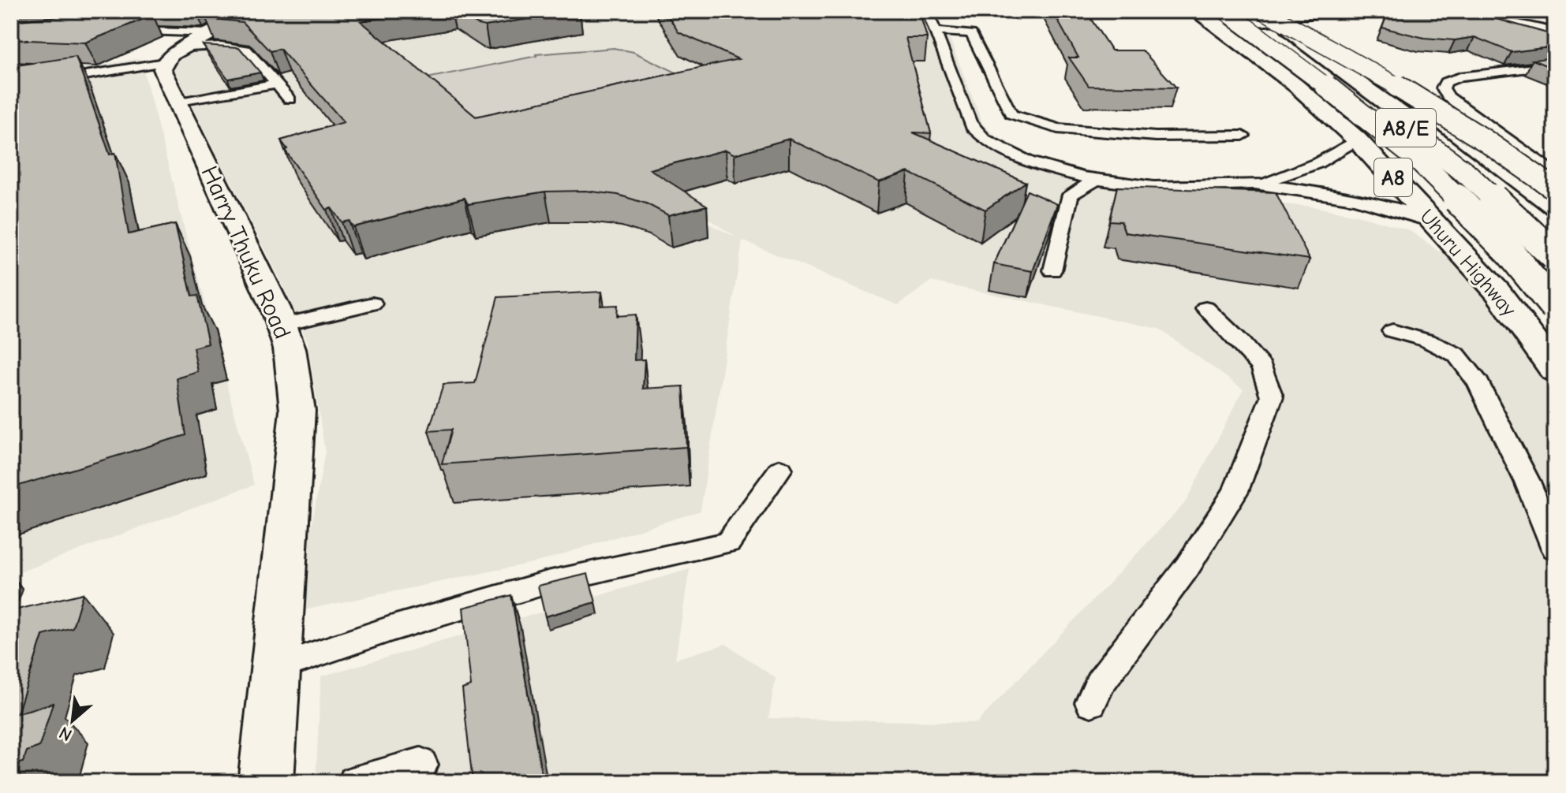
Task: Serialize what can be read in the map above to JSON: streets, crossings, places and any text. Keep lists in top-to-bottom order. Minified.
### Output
{"streets":{"main road":["A8/E","A8","Harry Thuku Road","Uhuru Highway"]},"crossings":[["A8","Uhuru Highway"]],"north":"bottom left"}
